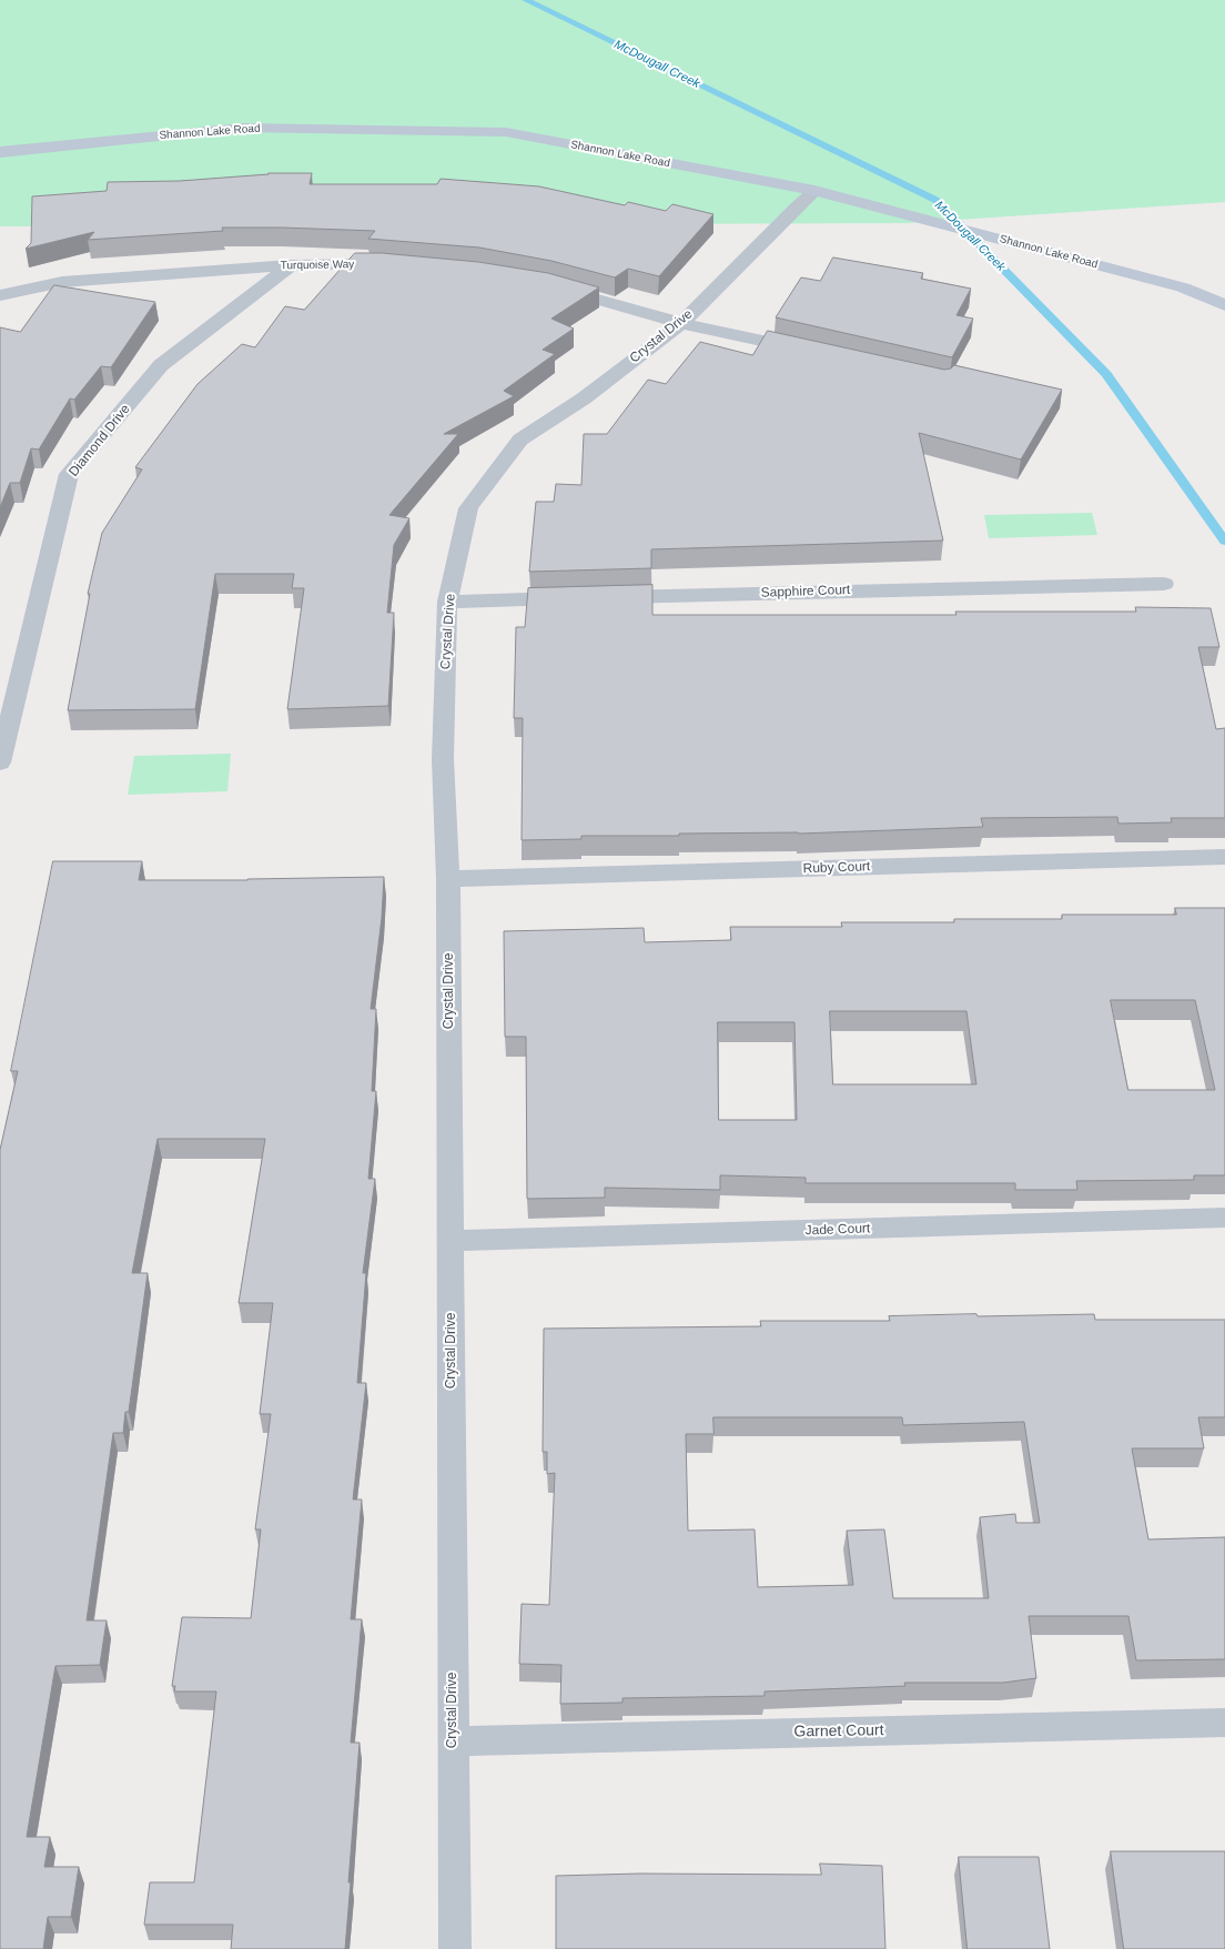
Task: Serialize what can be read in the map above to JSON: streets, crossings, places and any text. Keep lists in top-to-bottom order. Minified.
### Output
{"streets":{"main road":["Shannon Lake Road"],"lane":["Turquoise Way","Crystal Drive","Diamond Drive","Sapphire Court","Ruby Court","Jade Court","Garnet Court"]},"crossings":[["Shannon Lake Road","Crystal Drive"],["Turquoise Way","Diamond Drive"],["Crystal Drive","Sapphire Court"],["Crystal Drive","Ruby Court"],["Crystal Drive","Jade Court"],["Crystal Drive","Garnet Court"]],"water":["McDougall Creek"]}
